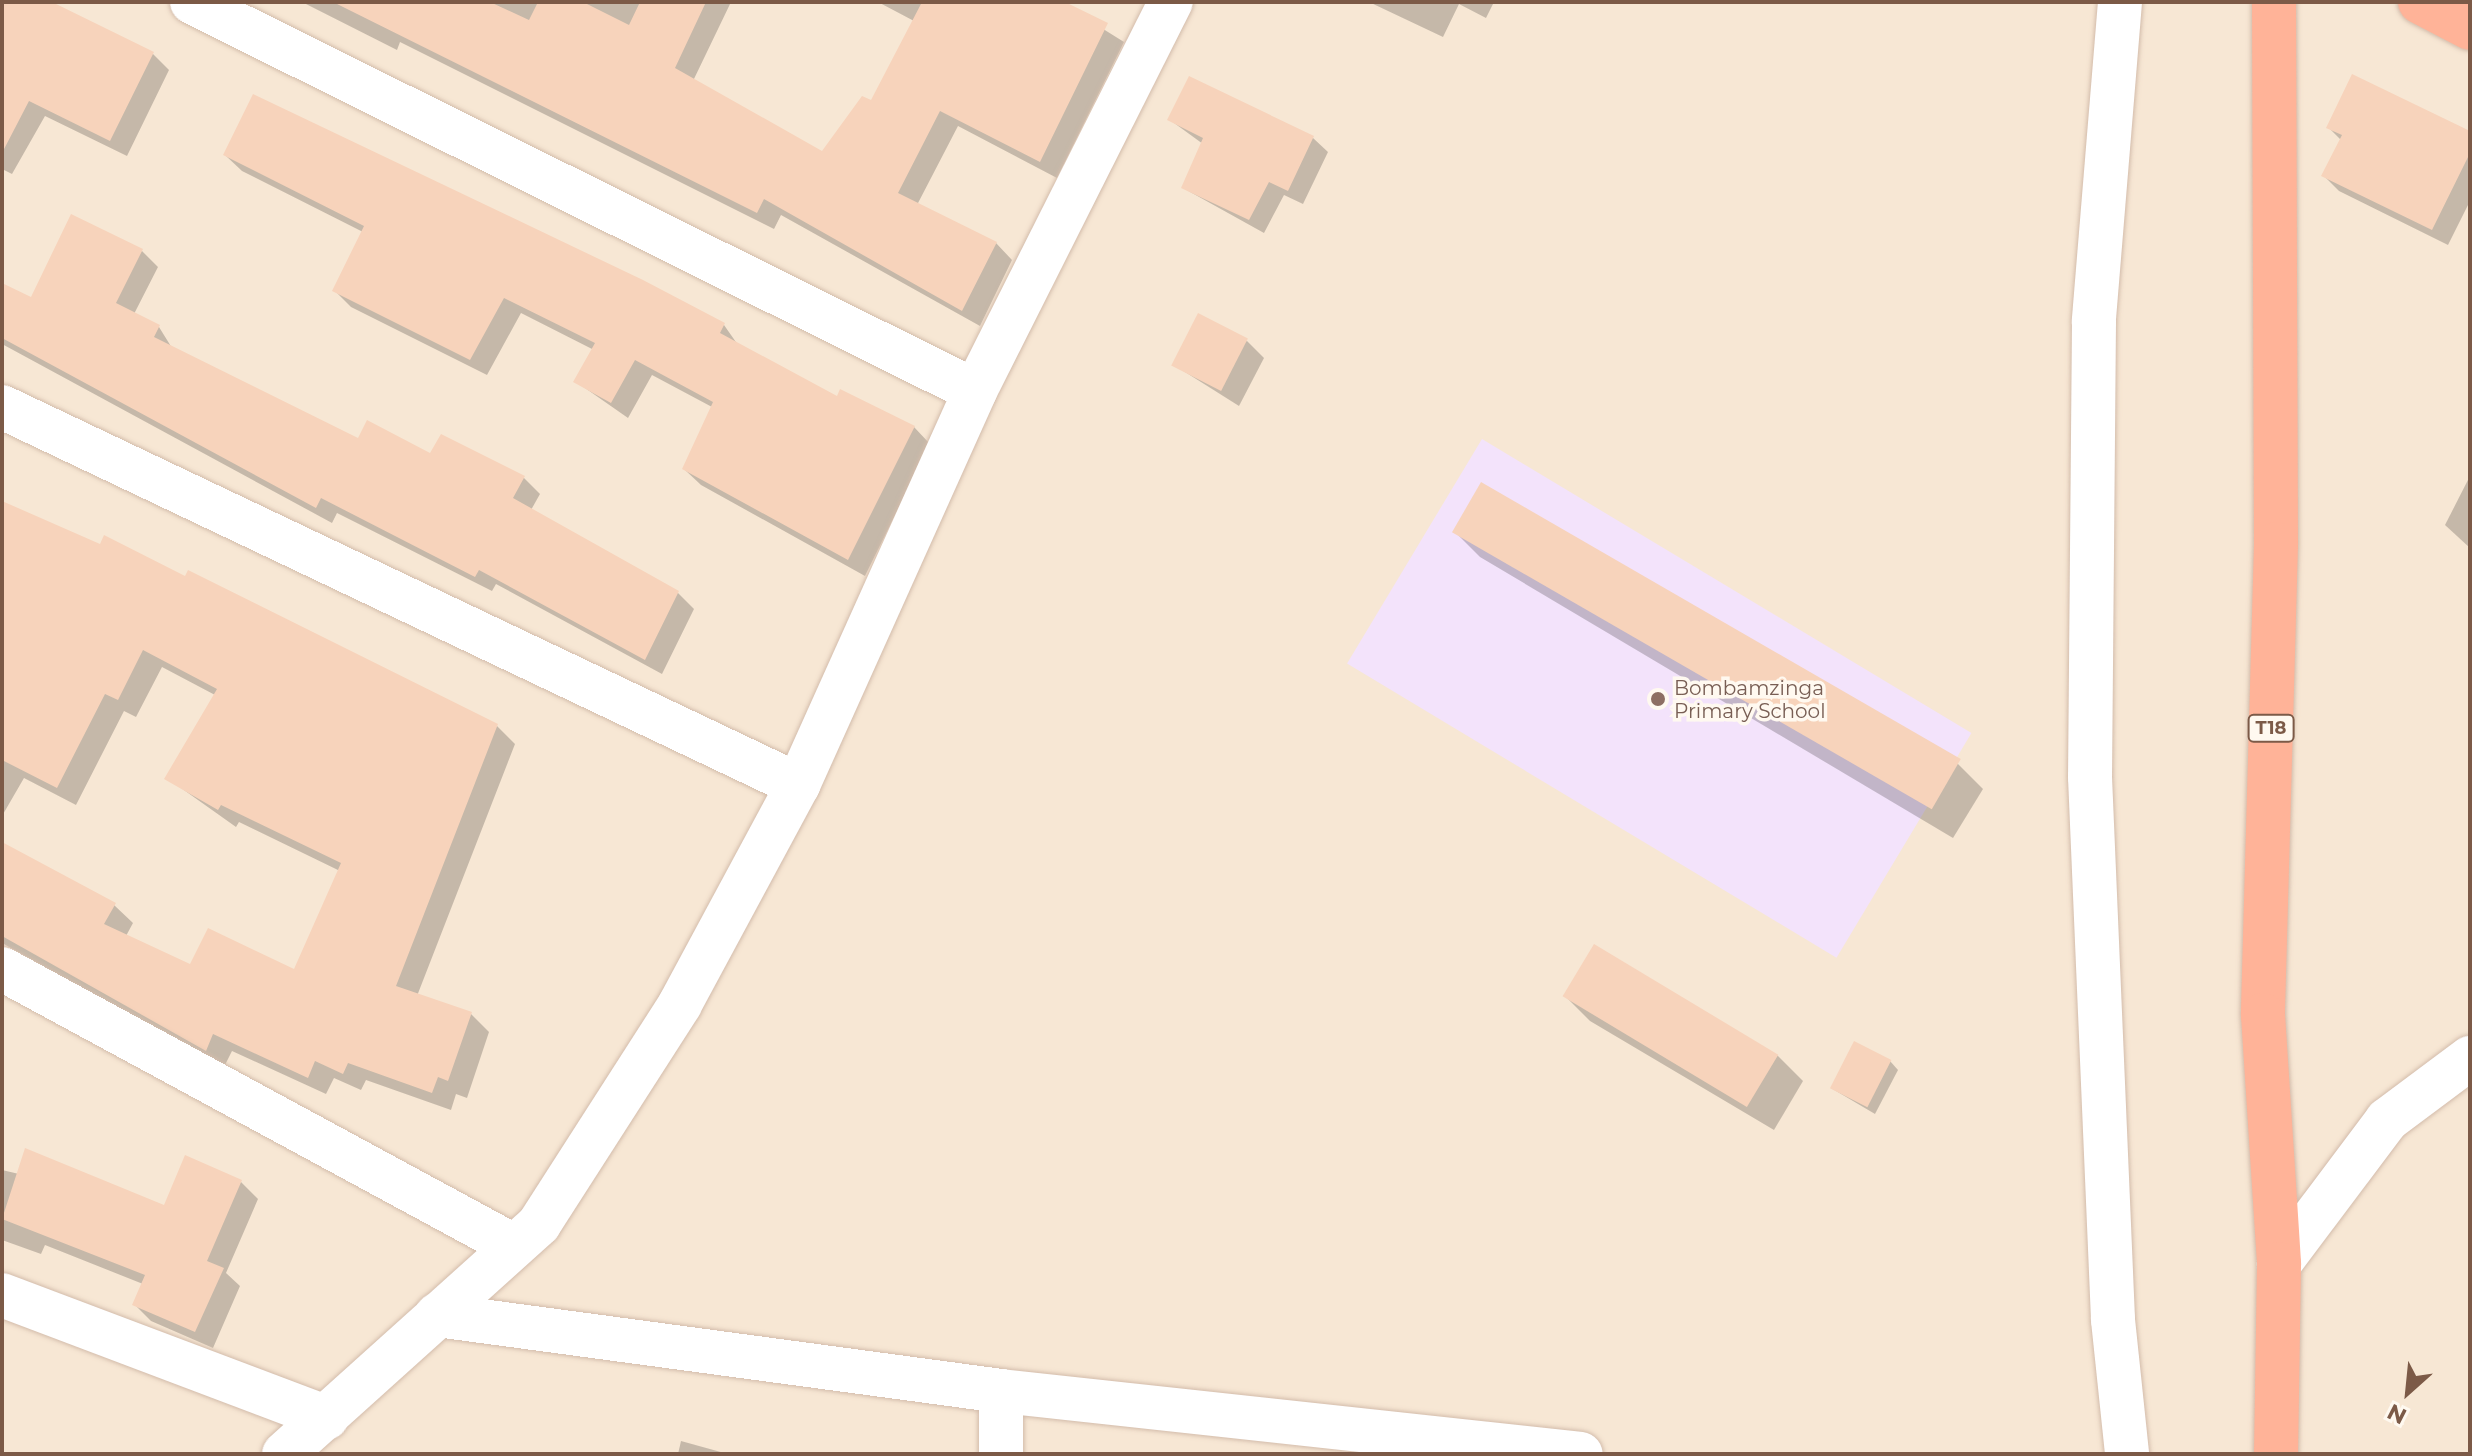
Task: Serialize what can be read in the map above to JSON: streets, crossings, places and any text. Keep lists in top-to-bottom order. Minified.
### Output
{"streets":{"highway":["T18"]},"places":["Bombamzinga Primary School"],"north":"bottom left"}
